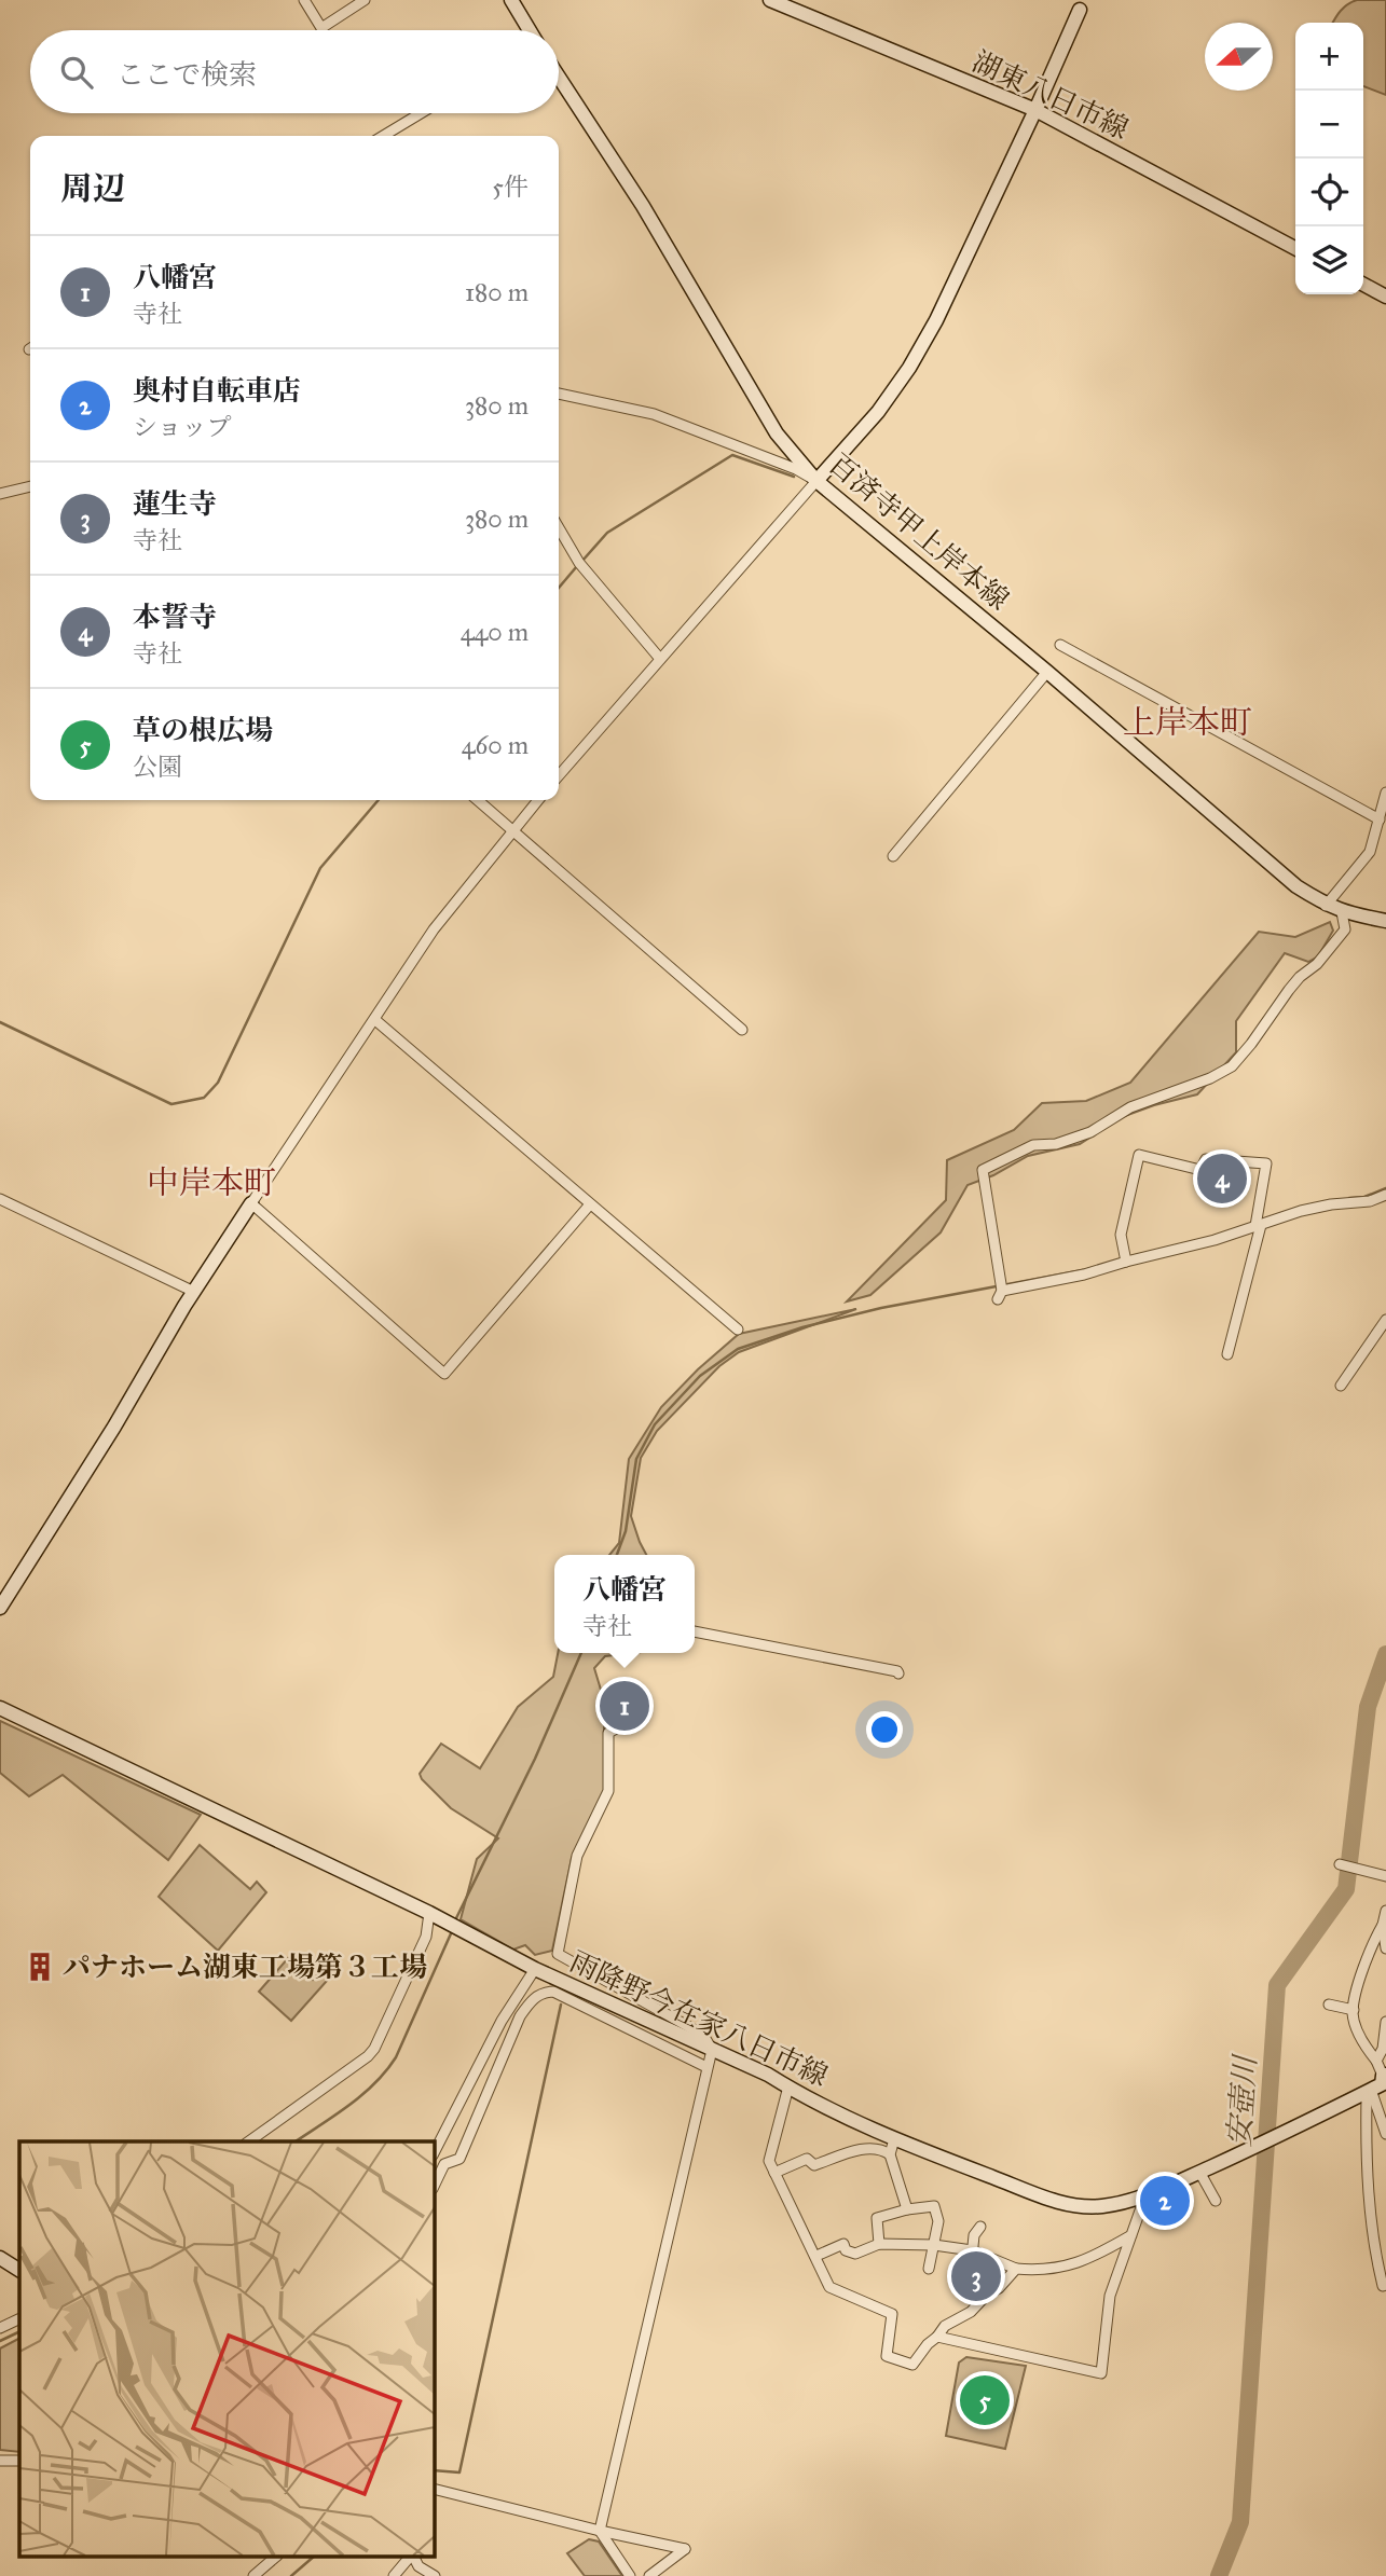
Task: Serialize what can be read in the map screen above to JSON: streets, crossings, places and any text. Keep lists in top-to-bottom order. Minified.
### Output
{"streets":{"main road":["湖東八日市線","百済寺甲上岸本線","雨降野今在家八日市線"]},"districts":["上岸本町","中岸本町"],"water":["安壺川"],"places":{"building":["パナホーム湖東工場第３工場"]},"north":"left","page":{"map_buttons":["+","−"],"search":"ここで検索","heading":["周辺","5件"],"list":[{"mark":"1","name":"八幡宮","note":"寺社","value":"180 m"},{"mark":"2","name":"奥村自転車店","note":"ショップ","value":"380 m"},{"mark":"3","name":"蓮生寺","note":"寺社","value":"380 m"},{"mark":"4","name":"本誓寺","note":"寺社","value":"440 m"},{"mark":"5","name":"草の根広場","note":"公園","value":"460 m"}],"pins":["4","1","2","3","5"],"popup":["八幡宮","寺社"]}}
